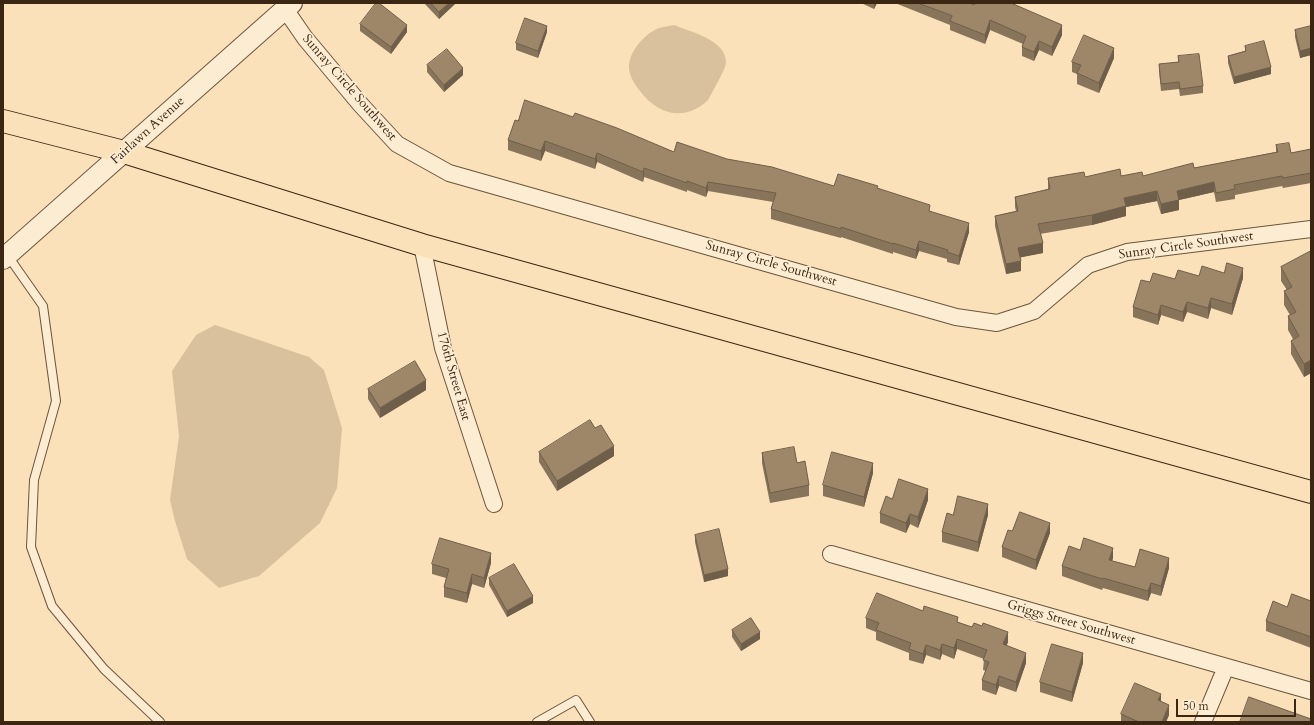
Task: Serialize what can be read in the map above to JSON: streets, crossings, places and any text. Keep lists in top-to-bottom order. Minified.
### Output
{"streets":{"street":["Sunray Circle Southwest","Fairlawn Avenue","176th Street East","Griggs Street Southwest"]},"crossings":[["Sunray Circle Southwest","Fairlawn Avenue"]],"scale_bar":"50 m"}
